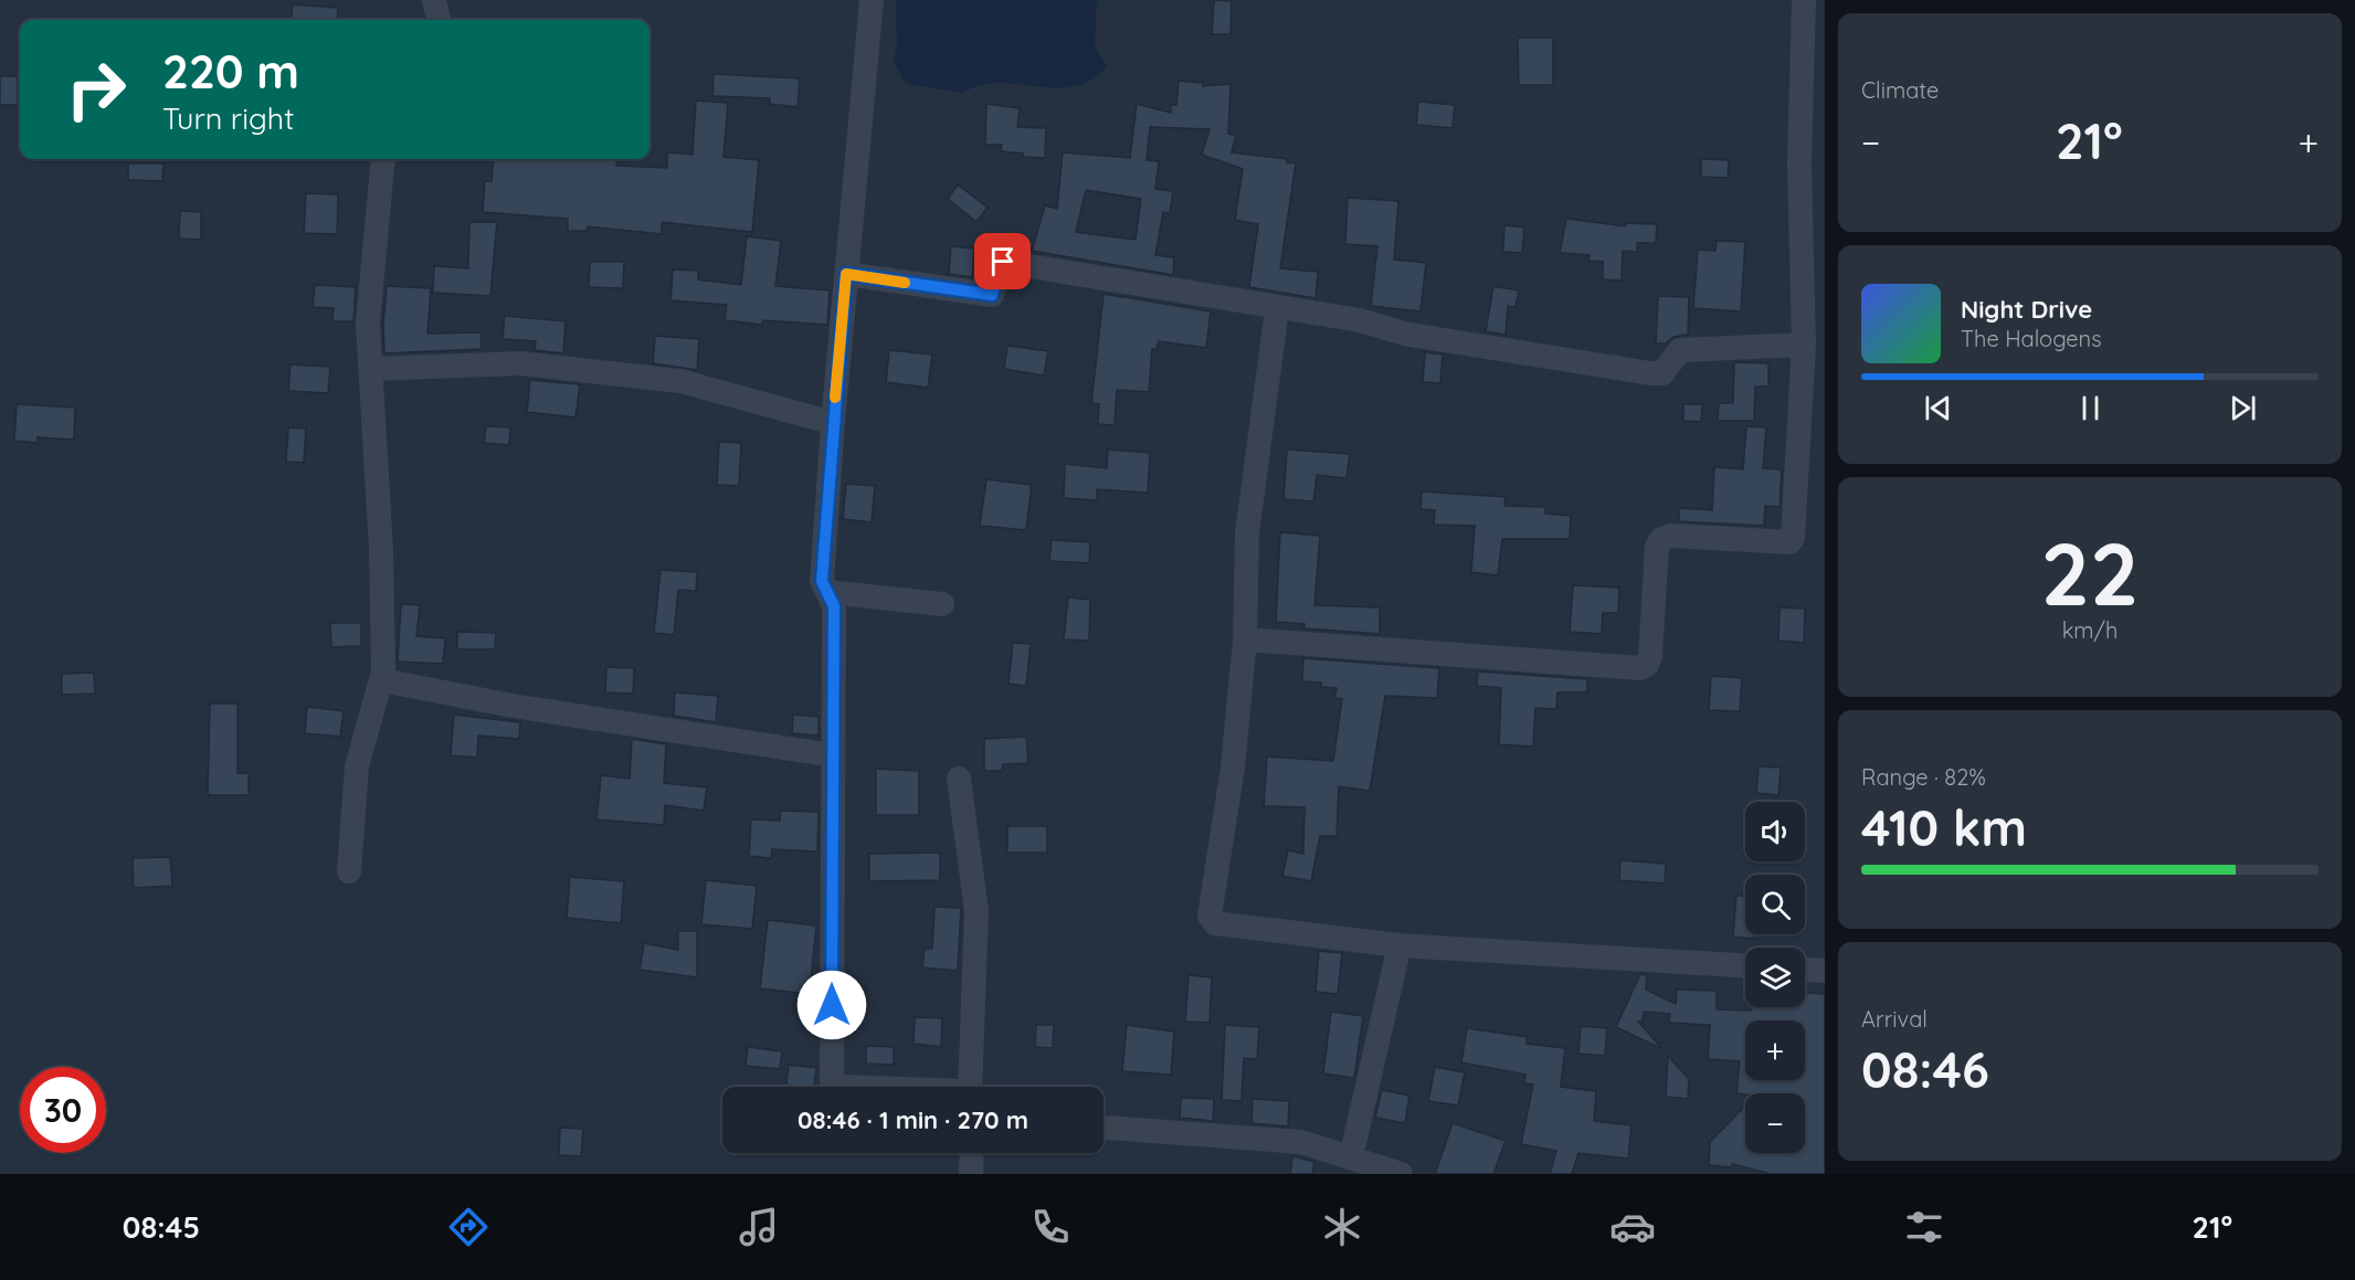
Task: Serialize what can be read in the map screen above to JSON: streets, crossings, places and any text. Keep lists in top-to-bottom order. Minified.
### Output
{"page":{"tile":["Climate",["22","km/h"],["Range · 82%","410 km"],["Arrival","08:46"]],"turn":["220 m","Turn right"],"heat":["−","21°","+"],"song":["Night Drive","The Halogens"],"map_buttons":["+","−"],"limit":"30","trip":"08:46 · 1 min · 270 m","tabs":["08:45","21°"]}}
